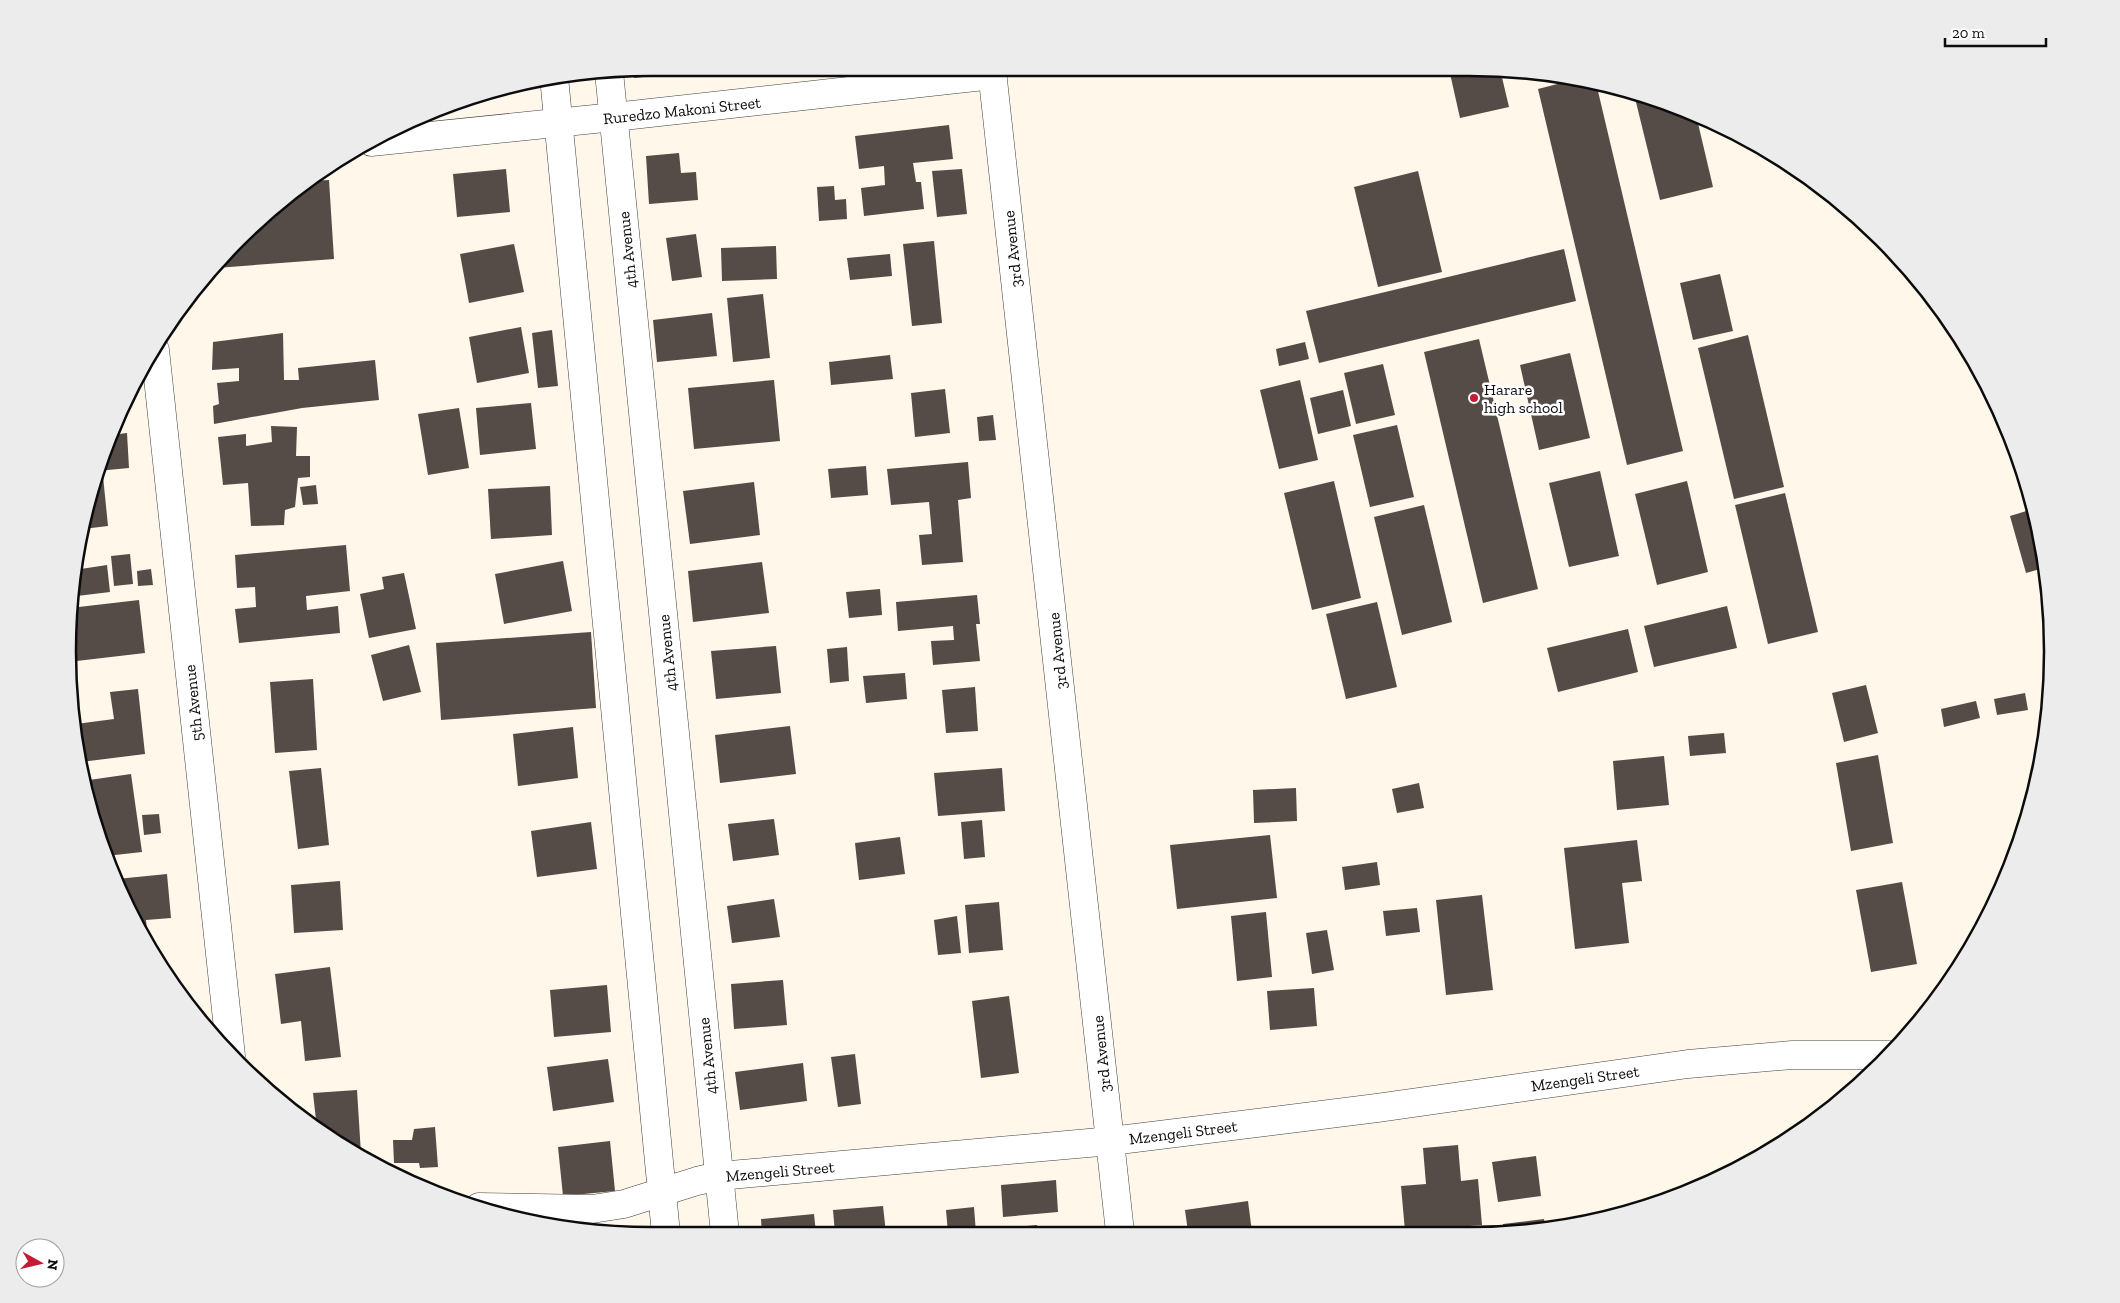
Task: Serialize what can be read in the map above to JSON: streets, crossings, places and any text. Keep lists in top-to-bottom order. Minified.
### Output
{"streets":{"street":["Ruredzo Makoni Street","3rd Avenue","4th Avenue","5th Avenue","Mzengeli Street"]},"crossings":[["Ruredzo Makoni Street","4th Avenue"],["3rd Avenue","Mzengeli Street"],["4th Avenue","Mzengeli Street"]],"places":["Harare high school"],"scale_bar":"20 m","north":"right"}
